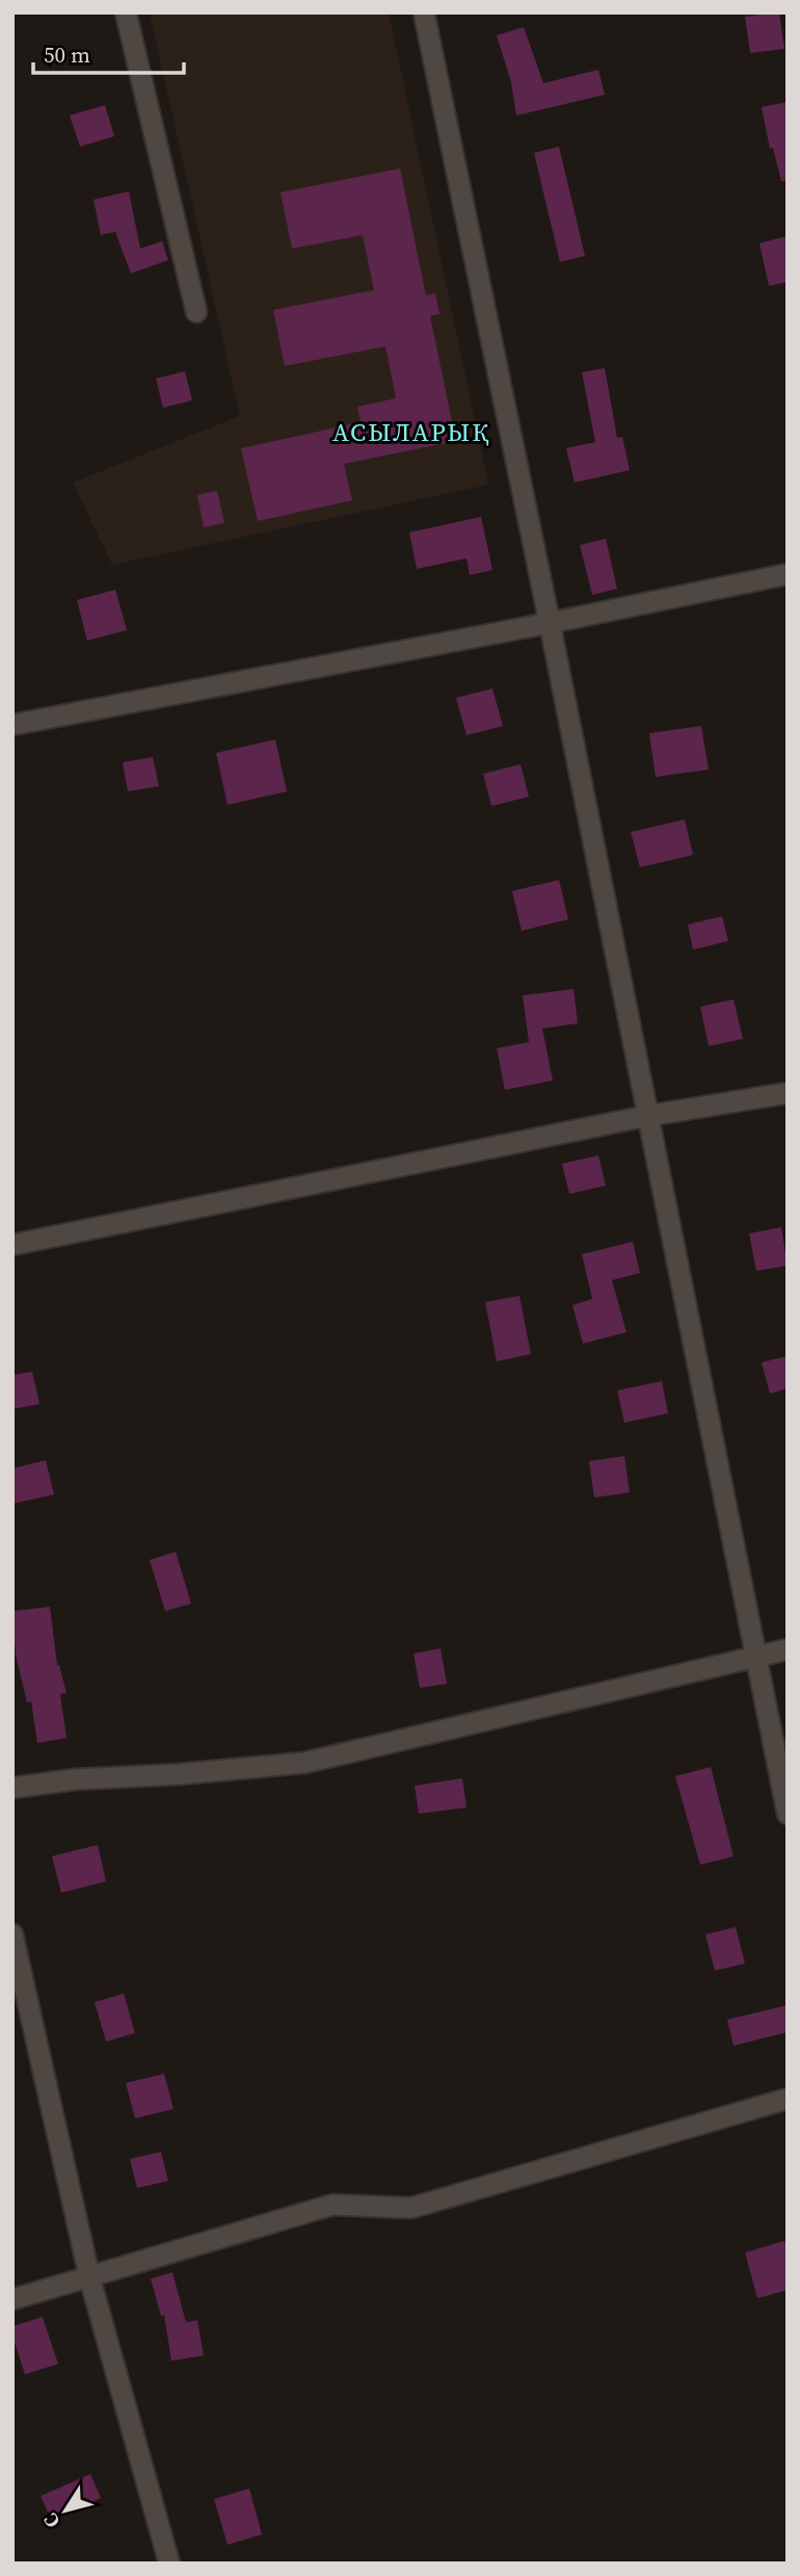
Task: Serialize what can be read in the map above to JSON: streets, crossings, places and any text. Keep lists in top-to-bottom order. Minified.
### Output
{"districts":["АСЫЛАРЫҚ"],"scale_bar":"50 m","north":"bottom left"}
